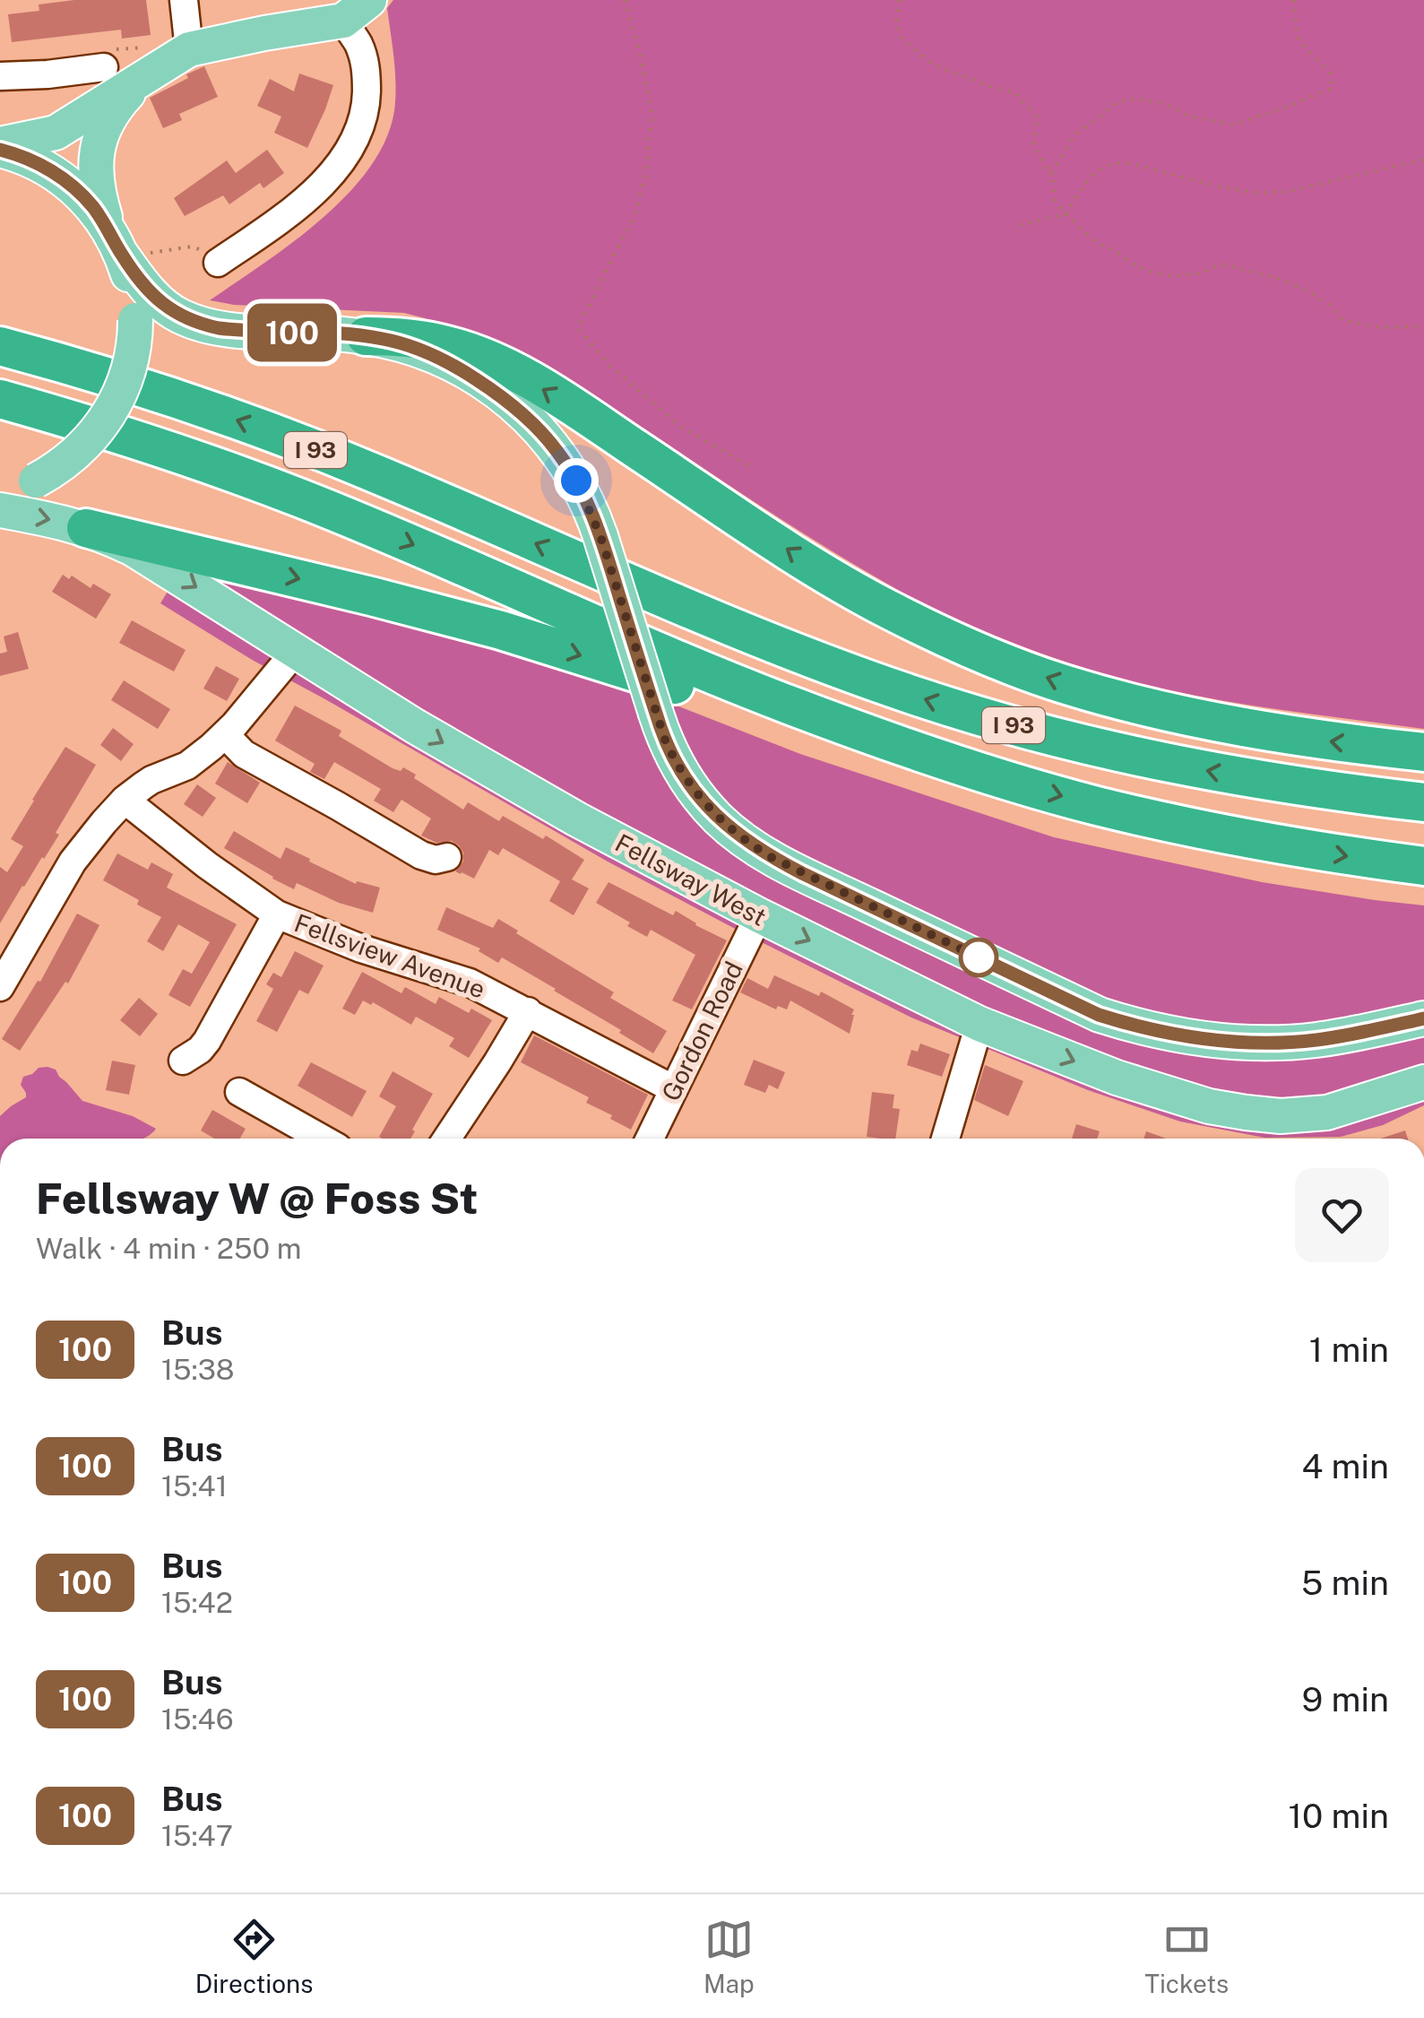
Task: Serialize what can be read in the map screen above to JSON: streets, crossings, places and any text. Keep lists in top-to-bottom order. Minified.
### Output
{"streets":{"highway":["I 93"],"main road":["Fellsway West"],"street":["Fellsview Avenue","Gordon Road"]},"crossings":[["Fellsway West","Gordon Road"],["Fellsview Avenue","Gordon Road"]],"one_way":["Fellsway West"],"lines":["bus line 100"],"page":{"on_map":"100","heading":["Fellsway W @ Foss St","Walk · 4 min · 250 m"],"list":[{"mark":"100","name":"Bus","note":"15:38","value":"1 min"},{"mark":"100","name":"Bus","note":"15:41","value":"4 min"},{"mark":"100","name":"Bus","note":"15:42","value":"5 min"},{"mark":"100","name":"Bus","note":"15:46","value":"9 min"},{"mark":"100","name":"Bus","note":"15:47","value":"10 min"}],"tabs":["Directions","Map","Tickets"]}}
